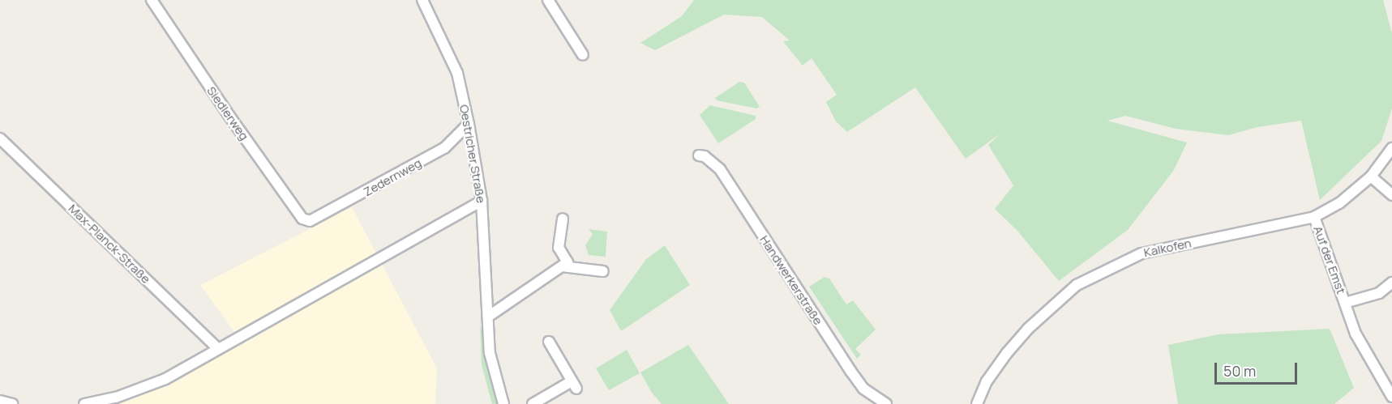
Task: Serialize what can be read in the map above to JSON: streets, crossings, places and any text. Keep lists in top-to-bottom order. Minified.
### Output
{"streets":{"street":["Siedlerweg","Oestricher Straße","Zedernweg","Max-Planck-Straße","Kalkofen","Auf der Emst","Handwerkerstraße"]},"crossings":[["Siedlerweg","Zedernweg"],["Oestricher Straße","Zedernweg"],["Kalkofen","Auf der Emst"]],"scale_bar":"50 m"}
